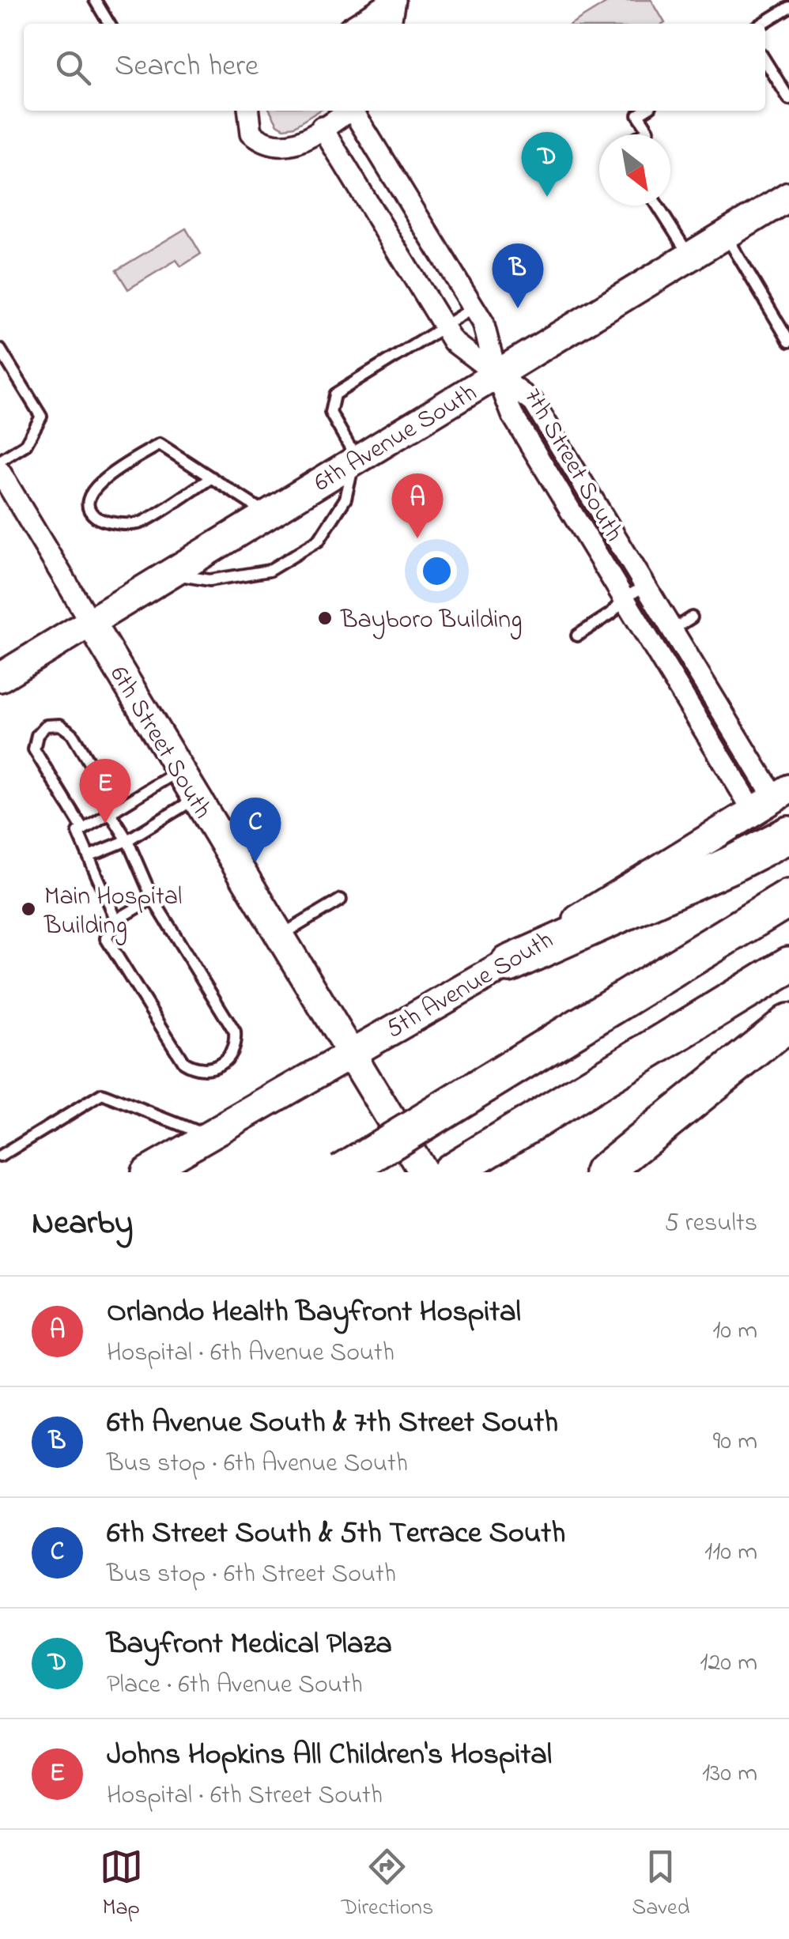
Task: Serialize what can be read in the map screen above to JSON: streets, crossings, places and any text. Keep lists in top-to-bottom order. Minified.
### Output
{"streets":{"street":["6th Avenue South","7th Street South","6th Street South","5th Avenue South"]},"crossings":[["6th Avenue South","7th Street South"],["6th Avenue South","6th Street South"],["7th Street South","5th Avenue South"],["6th Street South","5th Avenue South"]],"places":["Bayboro Building","Main Hospital Building"],"north":"bottom right","page":{"search":"Search here","pins":["D","B","A","E","C"],"heading":["Nearby","5 results"],"list":[{"mark":"A","name":"Orlando Health Bayfront Hospital","note":"Hospital · 6th Avenue South","value":"10 m"},{"mark":"B","name":"6th Avenue South & 7th Street South","note":"Bus stop · 6th Avenue South","value":"90 m"},{"mark":"C","name":"6th Street South & 5th Terrace South","note":"Bus stop · 6th Street South","value":"110 m"},{"mark":"D","name":"Bayfront Medical Plaza","note":"Place · 6th Avenue South","value":"120 m"},{"mark":"E","name":"Johns Hopkins All Children's Hospital","note":"Hospital · 6th Street South","value":"130 m"}],"nav":["Map","Directions","Saved"]}}
